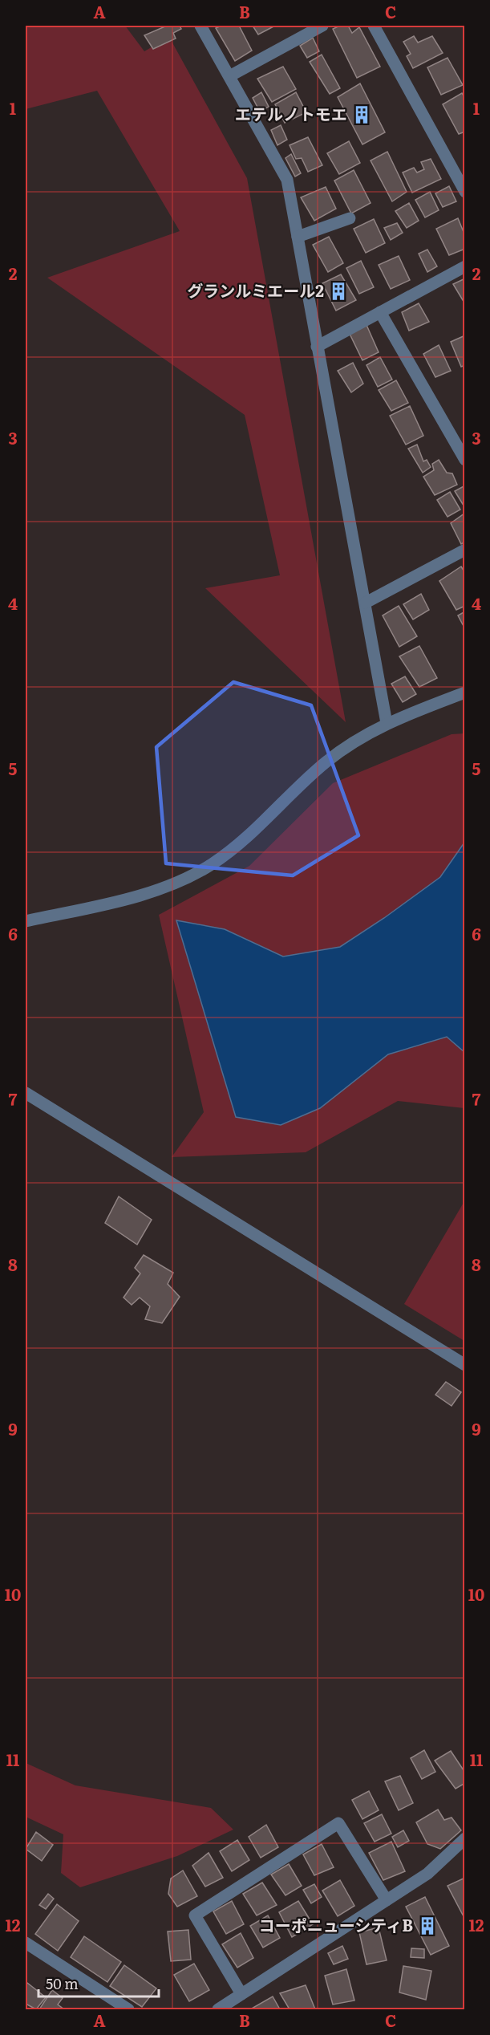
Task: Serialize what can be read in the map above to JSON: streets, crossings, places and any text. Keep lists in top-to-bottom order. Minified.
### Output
{"places":{"building":["エテルノトモエ","グランルミエール2","コーポニューシティB"]},"scale_bar":"50 m","grid":{"columns":["A","B","C"],"rows":["1","2","3","4","5","6","7","8","9","10","11","12"]}}
